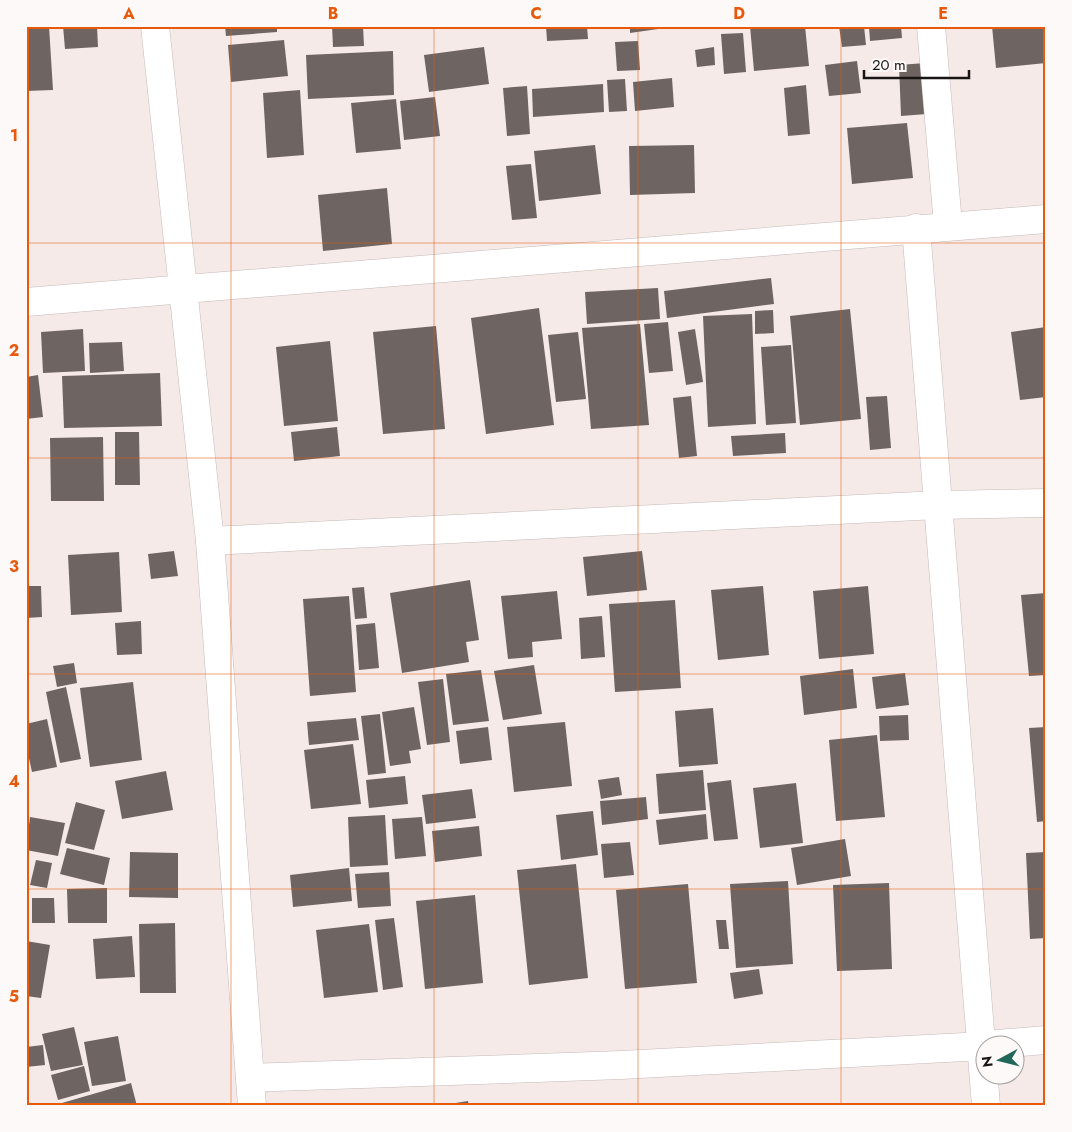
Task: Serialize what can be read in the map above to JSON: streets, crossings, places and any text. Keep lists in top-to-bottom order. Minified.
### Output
{"scale_bar":"20 m","north":"left","grid":{"columns":["A","B","C","D","E"],"rows":["1","2","3","4","5"]}}
